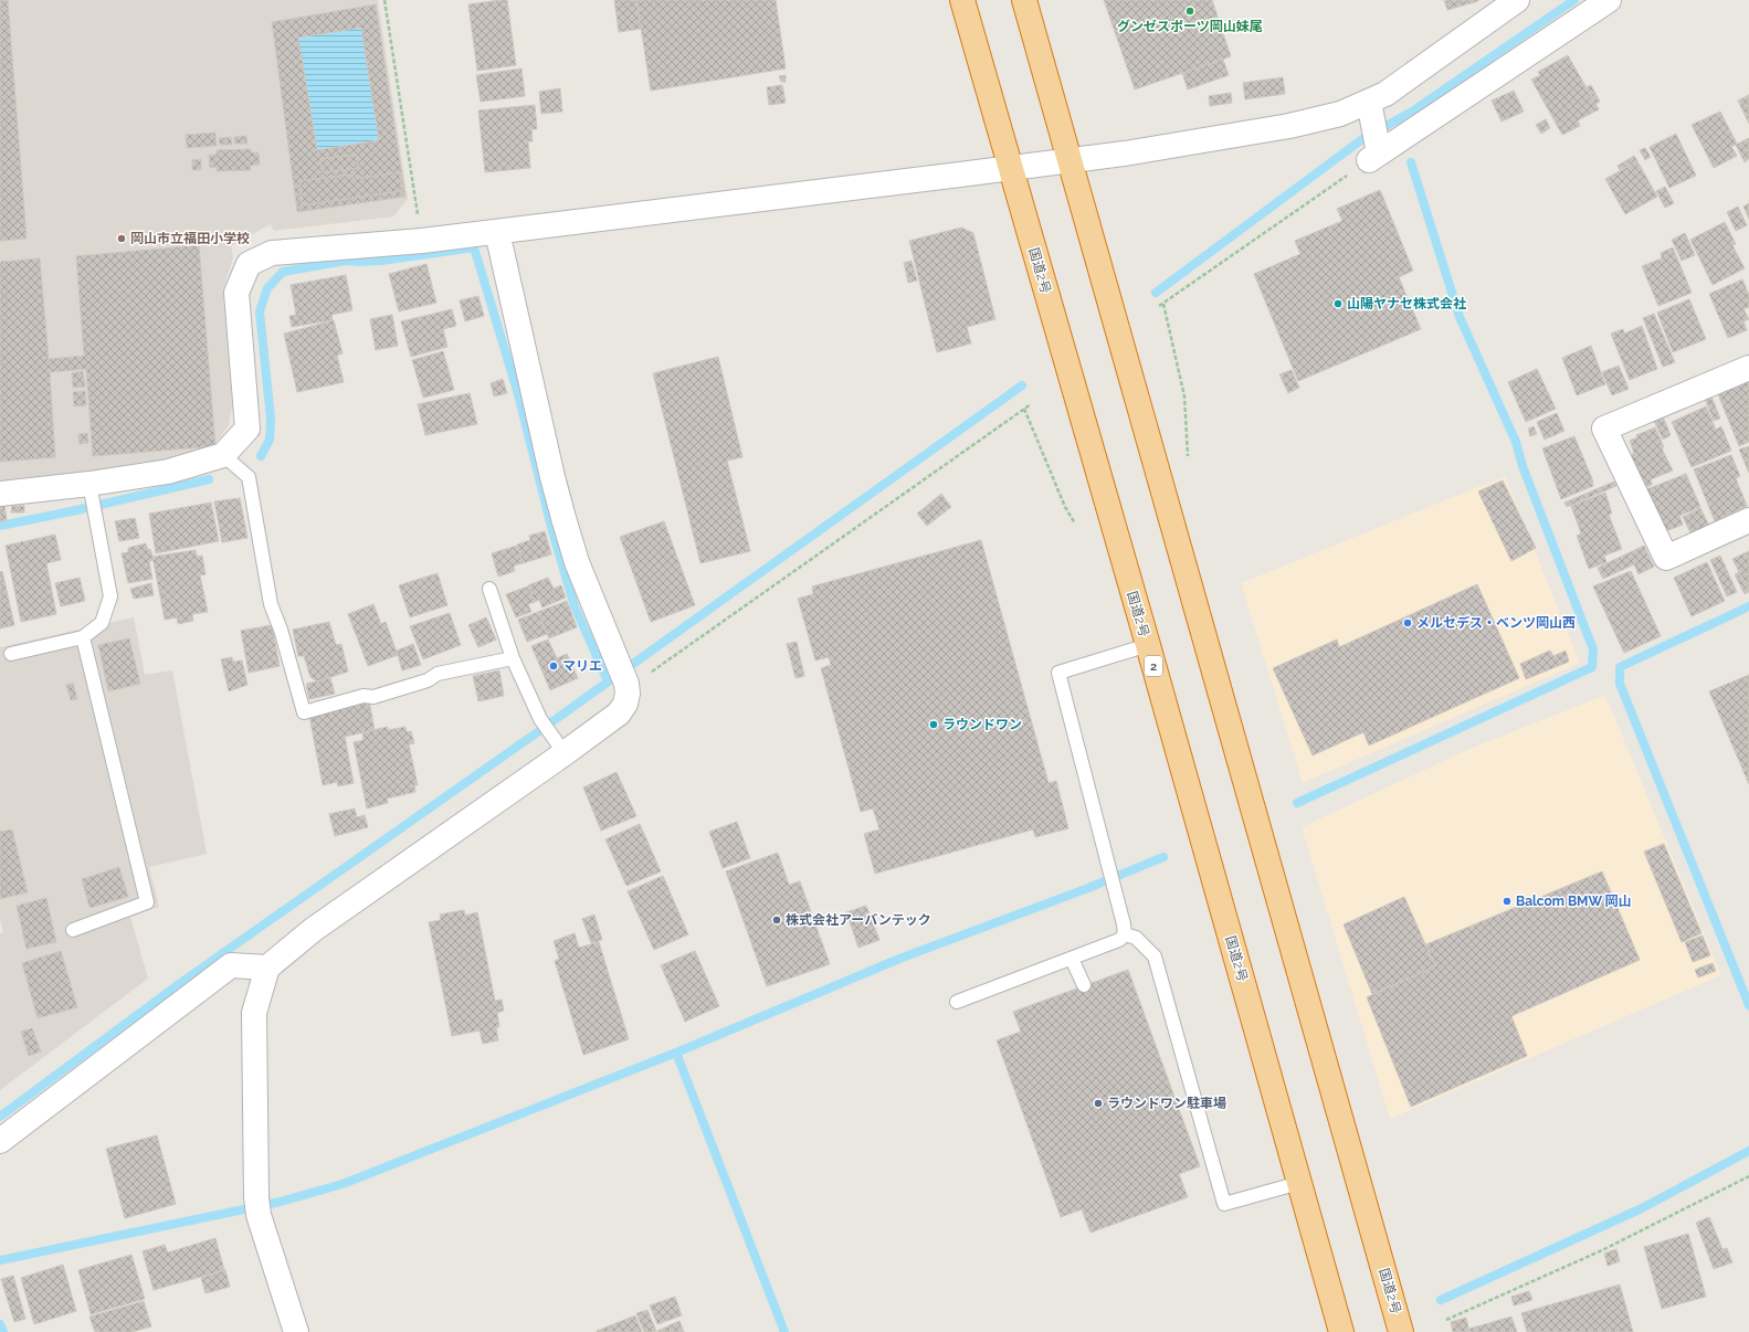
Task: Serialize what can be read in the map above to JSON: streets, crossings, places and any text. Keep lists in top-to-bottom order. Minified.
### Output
{"streets":{"highway":["国道2号","2"]},"places":["グンゼスポーツ岡山妹尾","岡山市立福田小学校","山陽ヤナセ株式会社","メルセデス・ベンツ岡山西","マリエ","ラウンドワン","Balcom BMW 岡山","株式会社アーバンテック","ラウンドワン駐車場"]}
